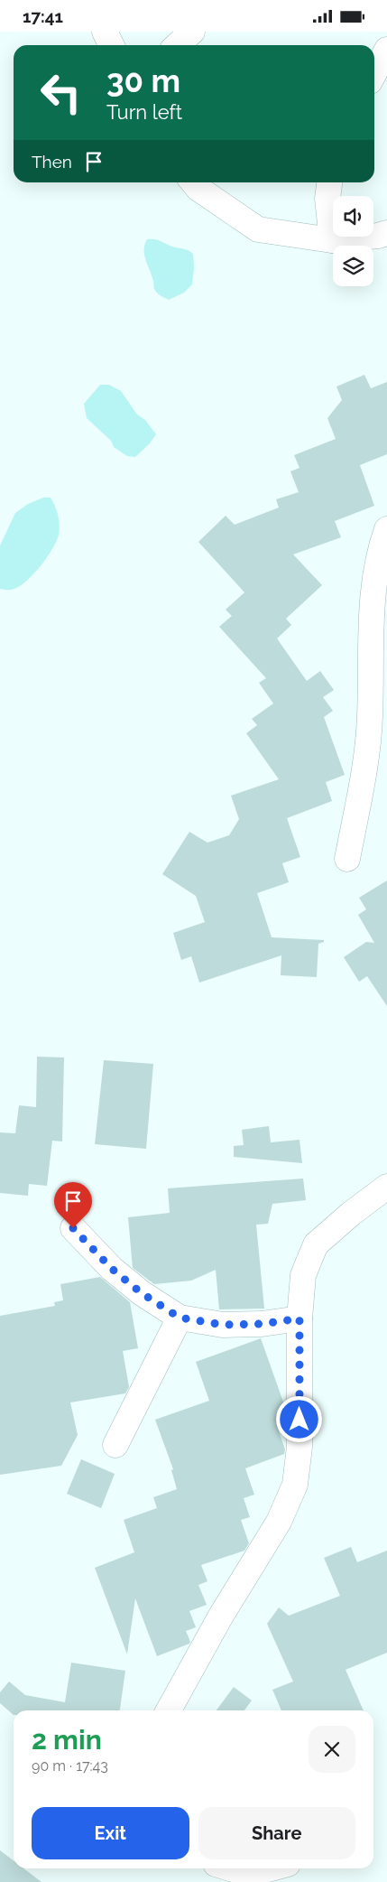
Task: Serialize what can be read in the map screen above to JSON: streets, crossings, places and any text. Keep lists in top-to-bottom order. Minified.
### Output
{"page":{"status":"17:41","turn":["30 m","Turn left"],"then":"Then","heading":["2 min","90 m · 17:43"],"buttons":["Exit","Share"]}}
